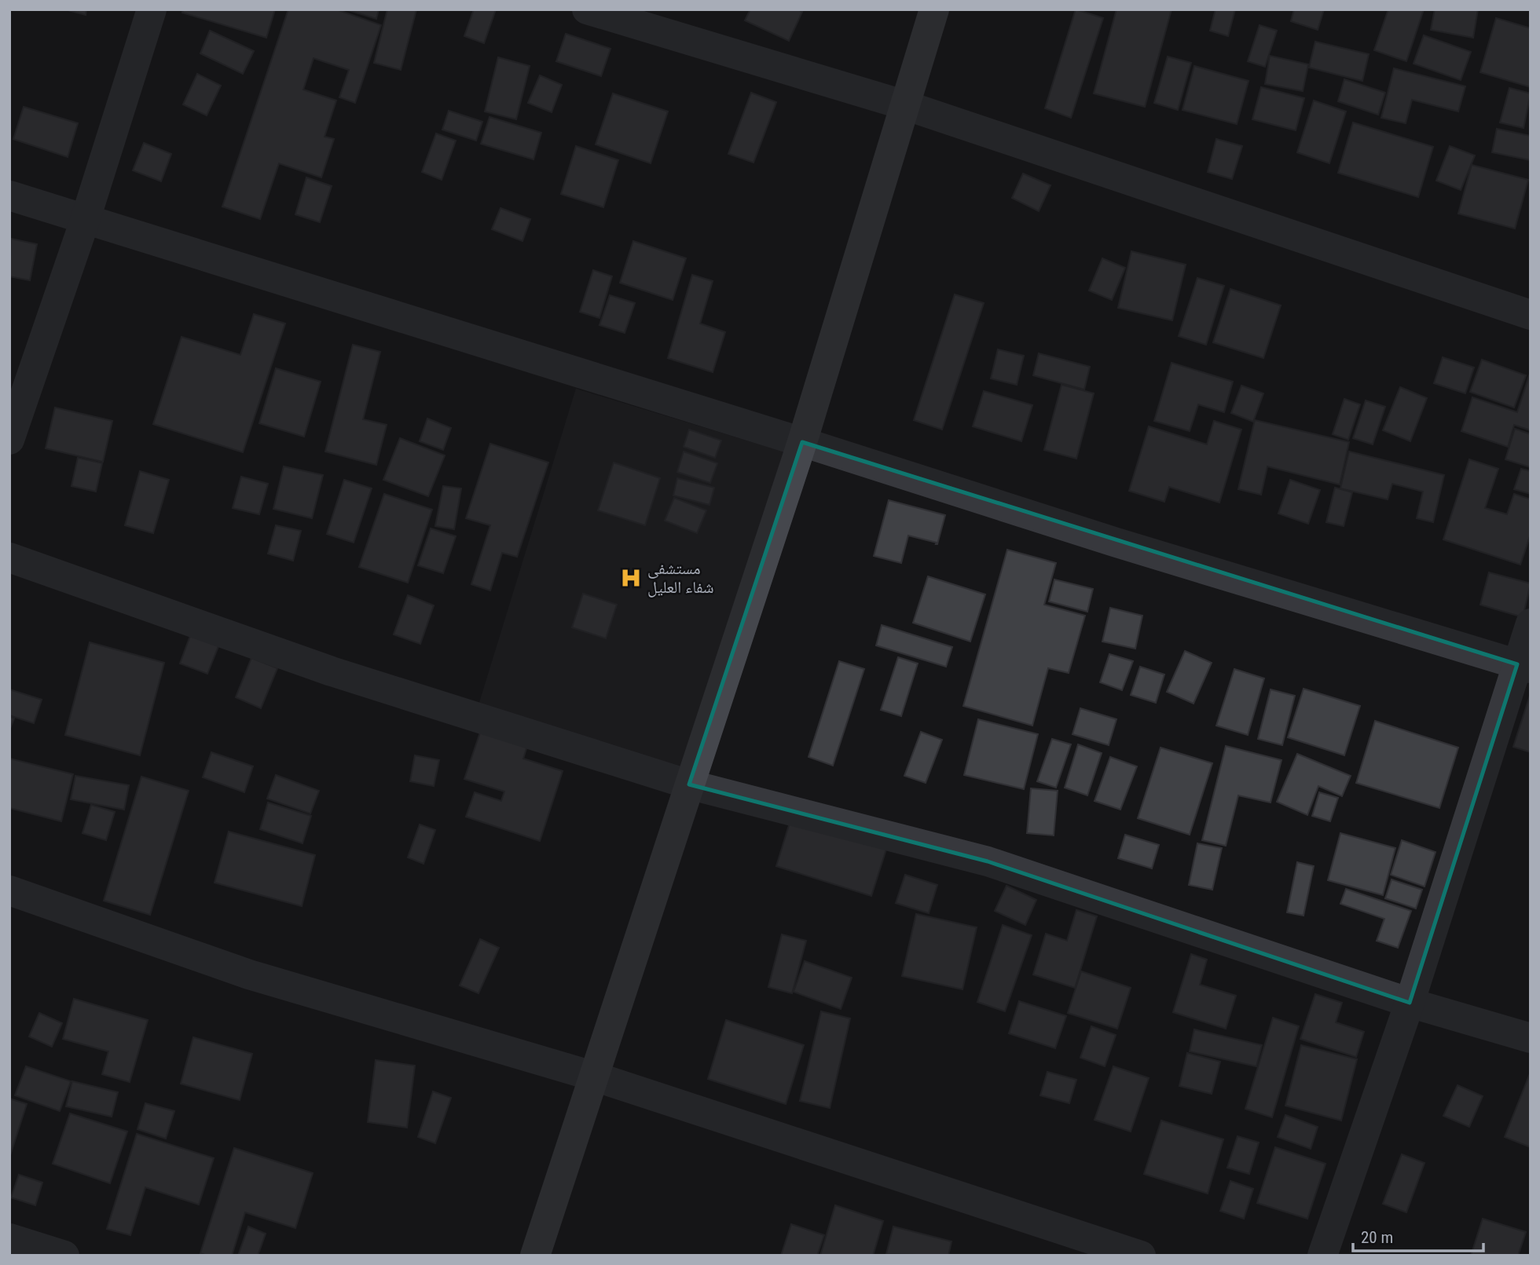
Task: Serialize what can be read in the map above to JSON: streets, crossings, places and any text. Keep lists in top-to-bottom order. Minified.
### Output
{"places":{"hospital":["مستشفى شفاء العليل"]},"scale_bar":"20 m"}
